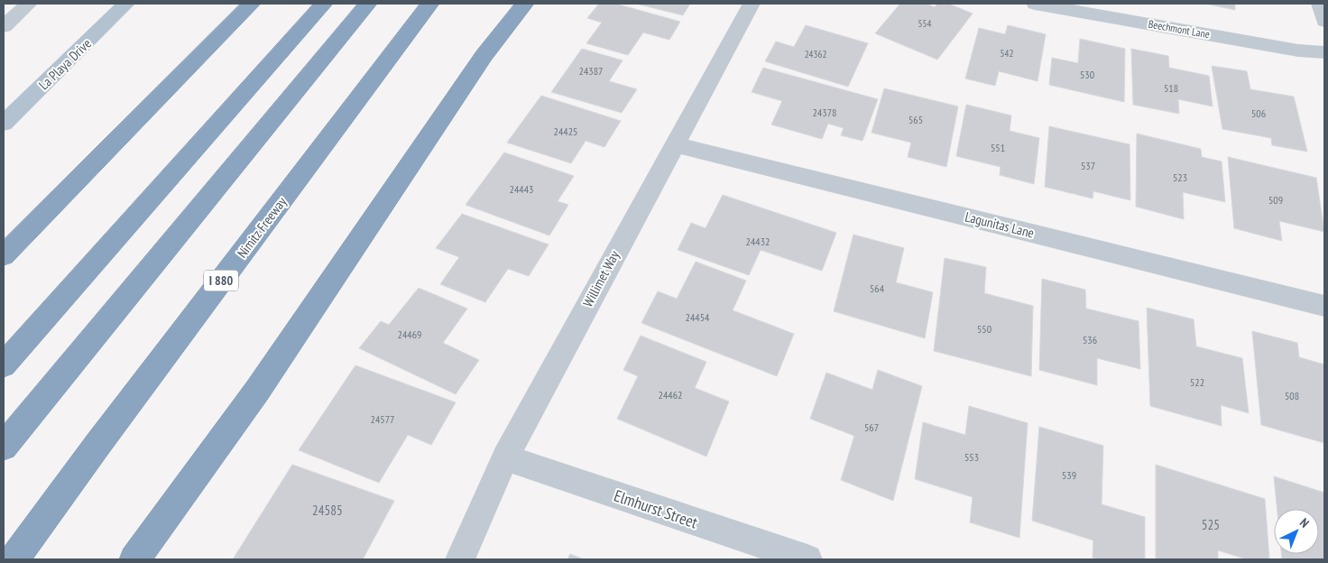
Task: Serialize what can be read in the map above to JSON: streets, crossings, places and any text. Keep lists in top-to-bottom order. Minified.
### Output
{"streets":{"highway":["Nimitz Freeway","I 880"],"main road":["La Playa Drive"],"street":["Beechmont Lane","Lagunitas Lane","Willimet Way","Elmhurst Street"]},"crossings":[["Lagunitas Lane","Willimet Way"],["Willimet Way","Elmhurst Street"]],"house_numbers":["554","542","24362","24387","530","518","24378","506","565","24425","551","537","523","24443","509","24432","564","24454","550","24469","536","522","24462","508","24577","567","553","539","24585","525"],"north":"top right"}
